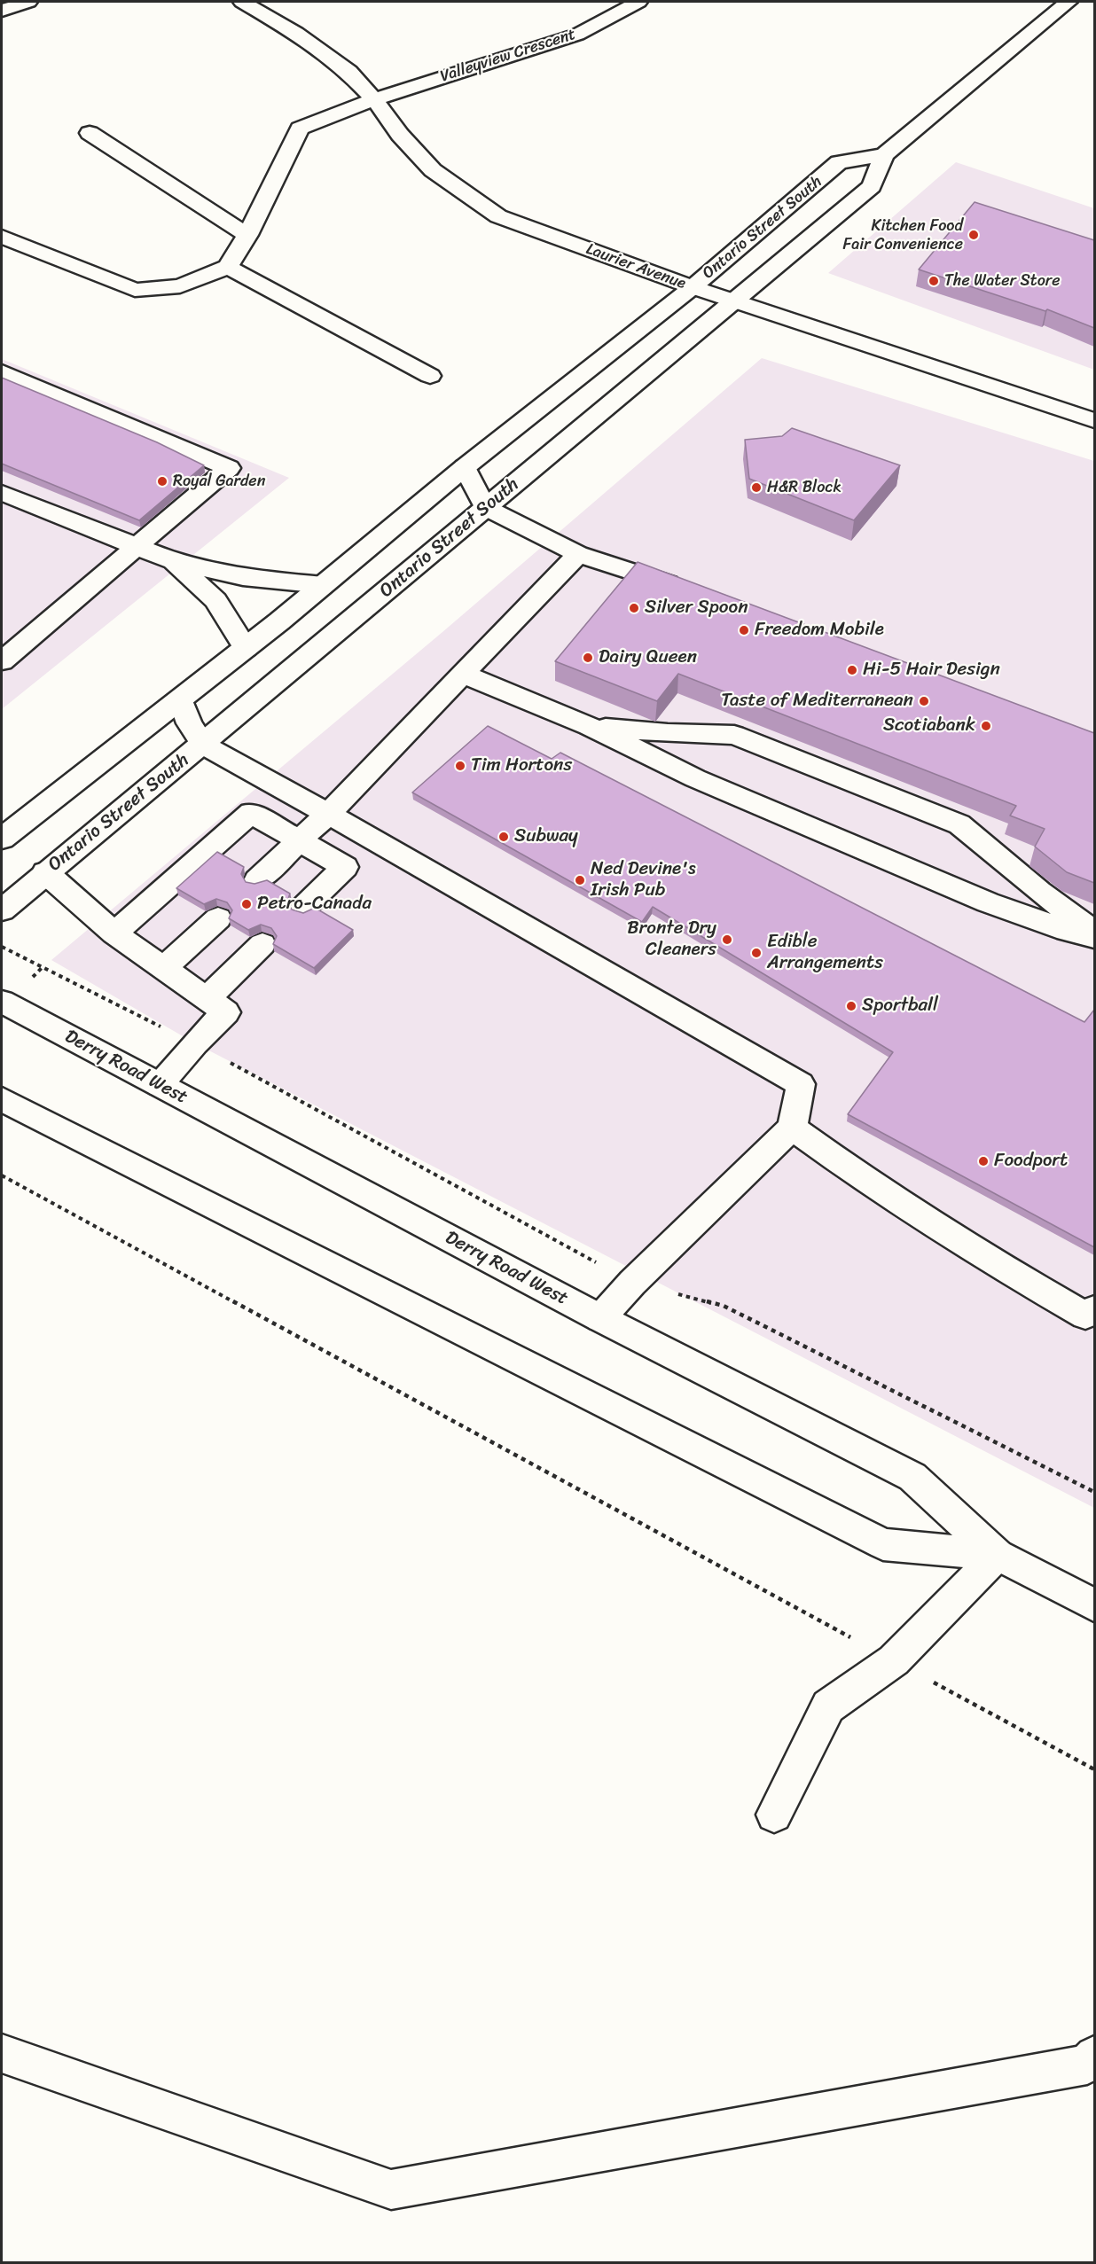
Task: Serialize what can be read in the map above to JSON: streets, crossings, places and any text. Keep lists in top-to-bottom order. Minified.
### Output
{"streets":{"main road":["Valleyview Crescent","Ontario Street South","Laurier Avenue","Derry Road West"]},"crossings":[["Valleyview Crescent","Laurier Avenue"],["Ontario Street South","Laurier Avenue"]],"places":["Kitchen Food Fair Convenience","The Water Store","Royal Garden","H&R Block","Silver Spoon","Freedom Mobile","Dairy Queen","Hi-5 Hair Design","Taste of Mediterranean","Scotiabank","Tim Hortons","Subway","Ned Devine's Irish Pub","Petro-Canada","Bronte Dry Cleaners","Edible Arrangements","Sportball","Foodport"]}
